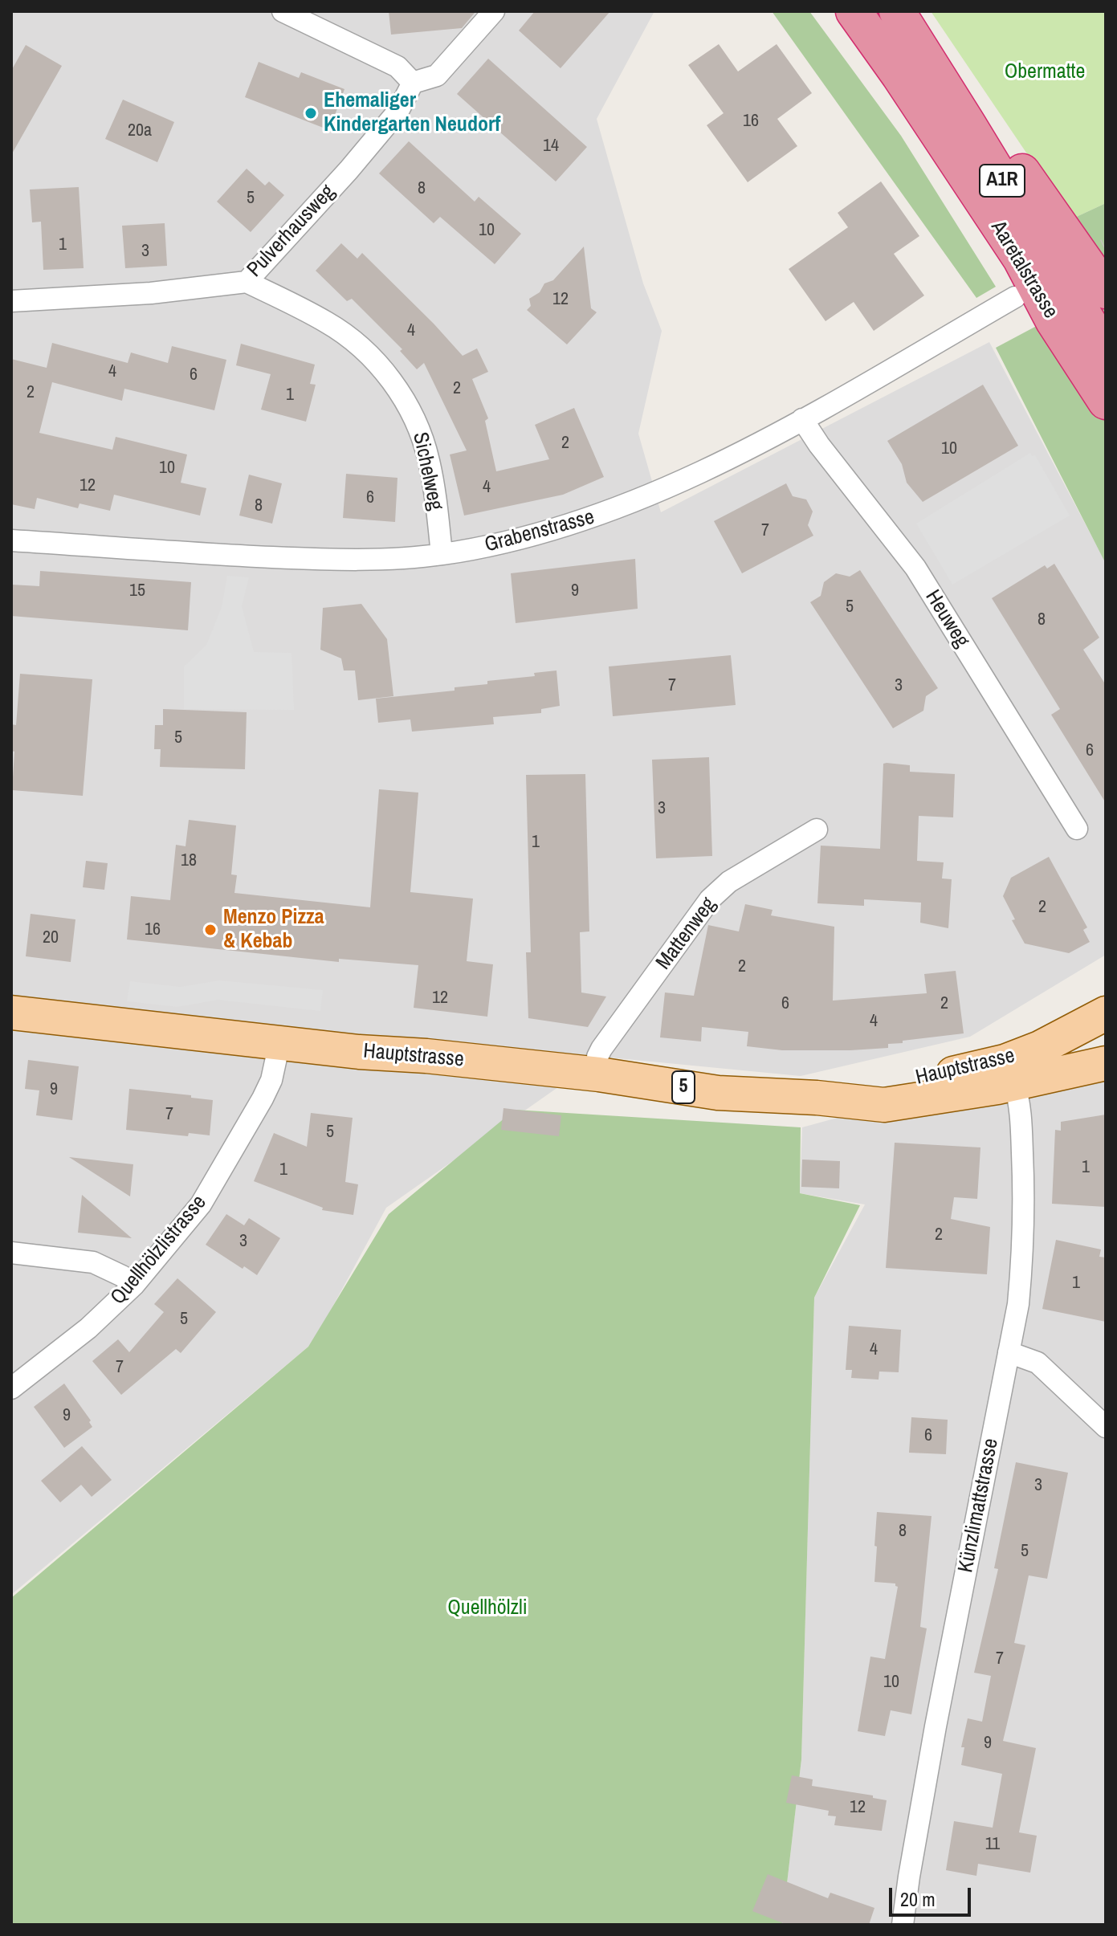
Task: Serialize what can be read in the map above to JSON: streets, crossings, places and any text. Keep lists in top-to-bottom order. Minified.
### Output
{"streets":{"highway":["A1R","Aaretalstrasse"],"main road":["Hauptstrasse","5"],"street":["Pulverhausweg","Sichelweg","Grabenstrasse","Heuweg","Mattenweg","Quellhölzlistrasse","Künzlimattstrasse"]},"crossings":[["Pulverhausweg","Sichelweg"],["Sichelweg","Grabenstrasse"],["Grabenstrasse","Heuweg"],["Mattenweg","Hauptstrasse"],["Hauptstrasse","Quellhölzlistrasse"],["Hauptstrasse","Künzlimattstrasse"]],"parks":["Obermatte","Quellhölzli"],"places":["Ehemaliger Kindergarten Neudorf","Menzo Pizza & Kebab"],"house_numbers":["16","20a","14","8","5","10","1","3","12","4","4","6","2","2","1","2","10","10","12","4","6","8","7","15","9","5","8","7","3","5","6","3","1","18","2","16","20","2","12","6","2","4","9","7","5","1","1","2","3","1","5","4","7","9","6","3","8","5","7","10","9","12","11"],"scale_bar":"20 m"}
